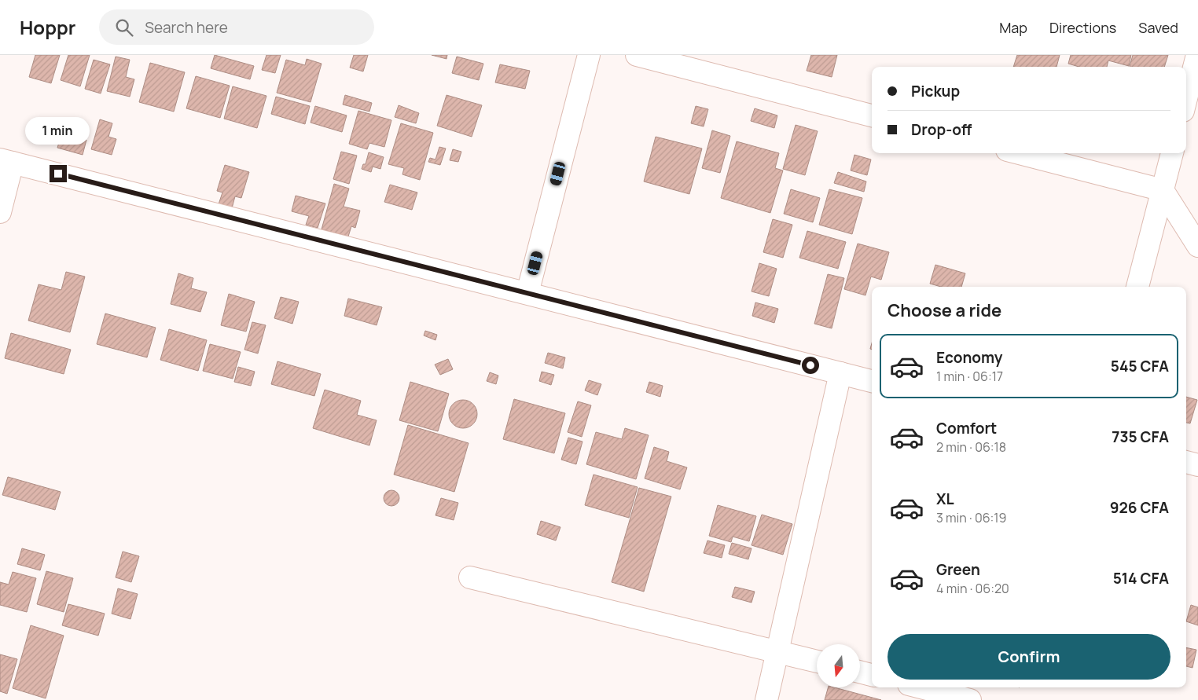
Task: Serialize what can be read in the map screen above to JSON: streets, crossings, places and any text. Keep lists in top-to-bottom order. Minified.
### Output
{"north":"bottom","page":{"header":"Hoppr","search":"Search here","nav":["Map","Directions","Saved"],"banner":["Pickup","Drop-off"],"bubble":"1 min","heading":"Choose a ride","list":[{"name":"Economy","note":"1 min · 06:17","value":"545 CFA"},{"name":"Comfort","note":"2 min · 06:18","value":"735 CFA"},{"name":"XL","note":"3 min · 06:19","value":"926 CFA"},{"name":"Green","note":"4 min · 06:20","value":"514 CFA"}],"buttons":"Confirm"}}
